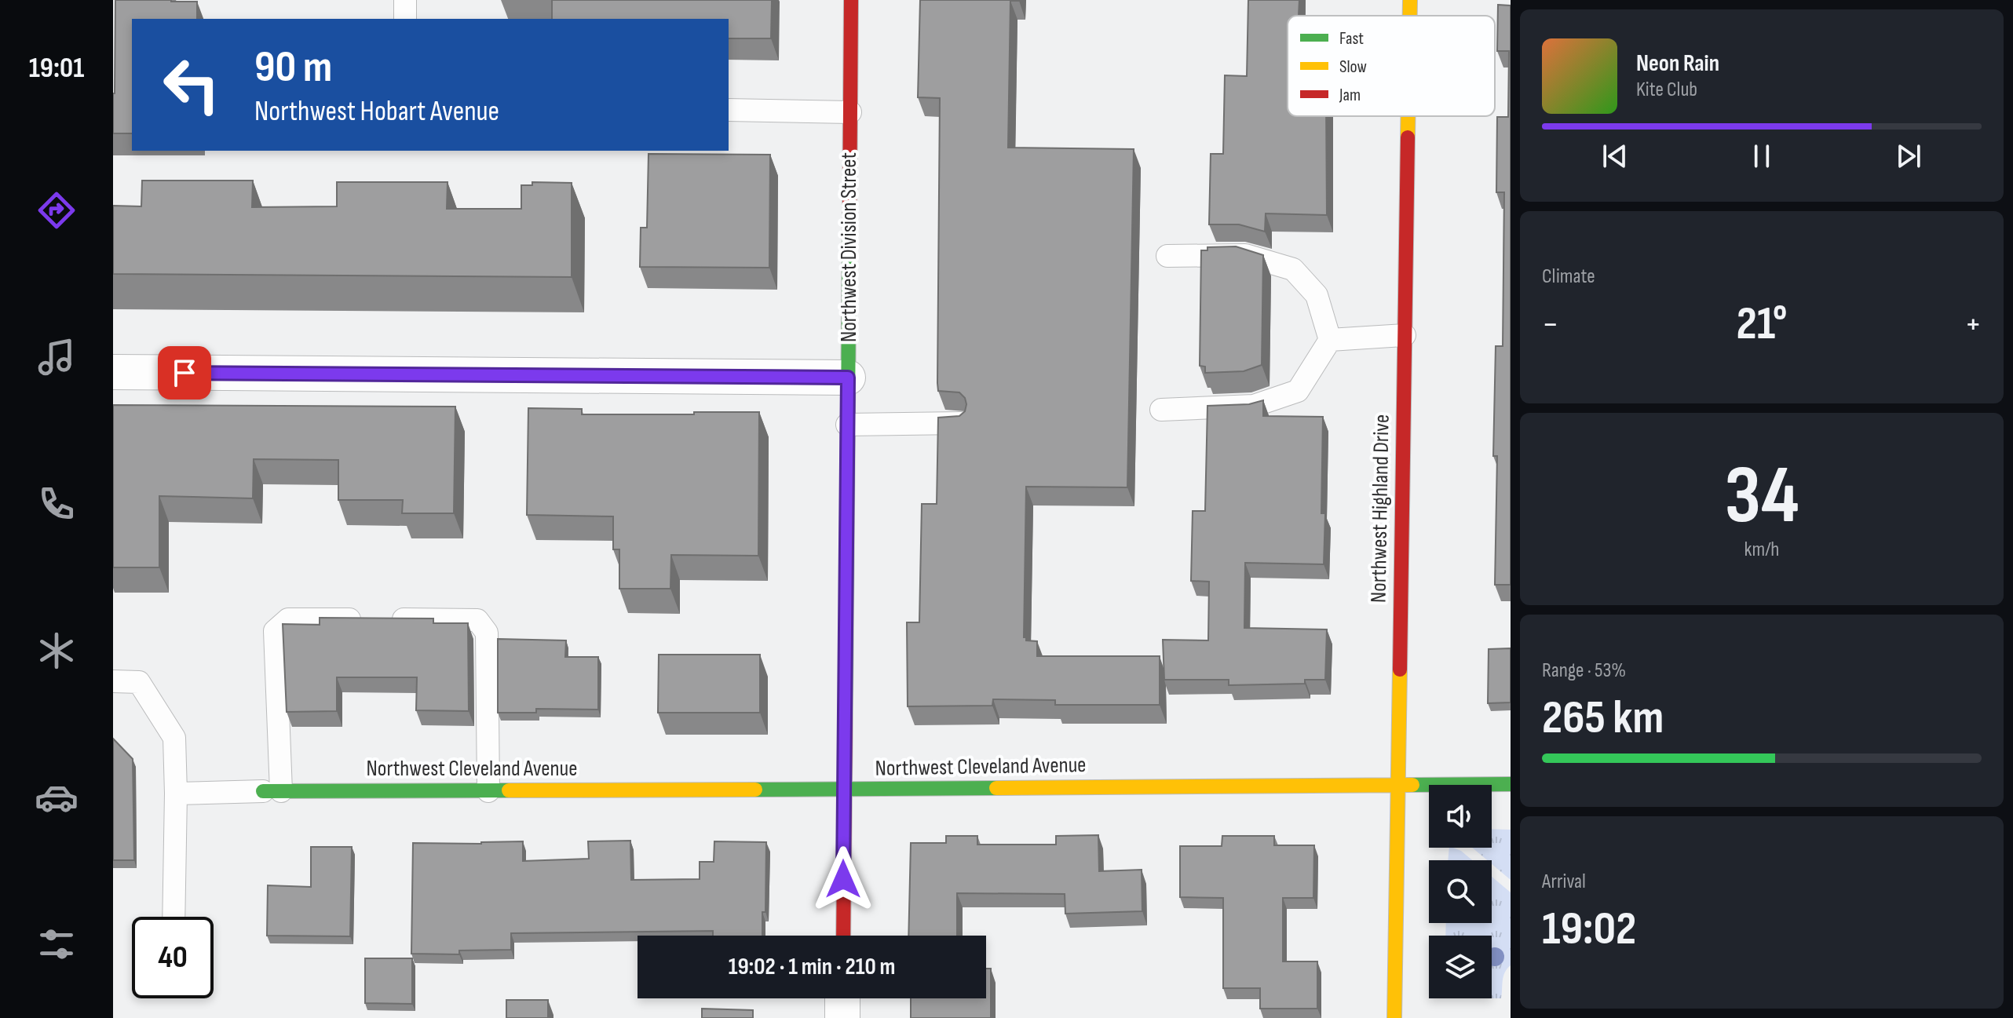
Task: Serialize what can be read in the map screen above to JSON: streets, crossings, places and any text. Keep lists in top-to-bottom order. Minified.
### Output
{"streets":{"street":["Northwest Division Street","Northwest Highland Drive","Northwest Cleveland Avenue"]},"crossings":[["Northwest Division Street","Northwest Cleveland Avenue"],["Northwest Highland Drive","Northwest Cleveland Avenue"]],"legend":["Fast","Slow","Jam"],"page":{"tabs":"19:01","turn":["90 m","Northwest Hobart Avenue"],"song":["Neon Rain","Kite Club"],"tile":["Climate",["34","km/h"],["Range · 53%","265 km"],["Arrival","19:02"]],"heat":["−","21°","+"],"limit":"40","trip":"19:02 · 1 min · 210 m"}}
